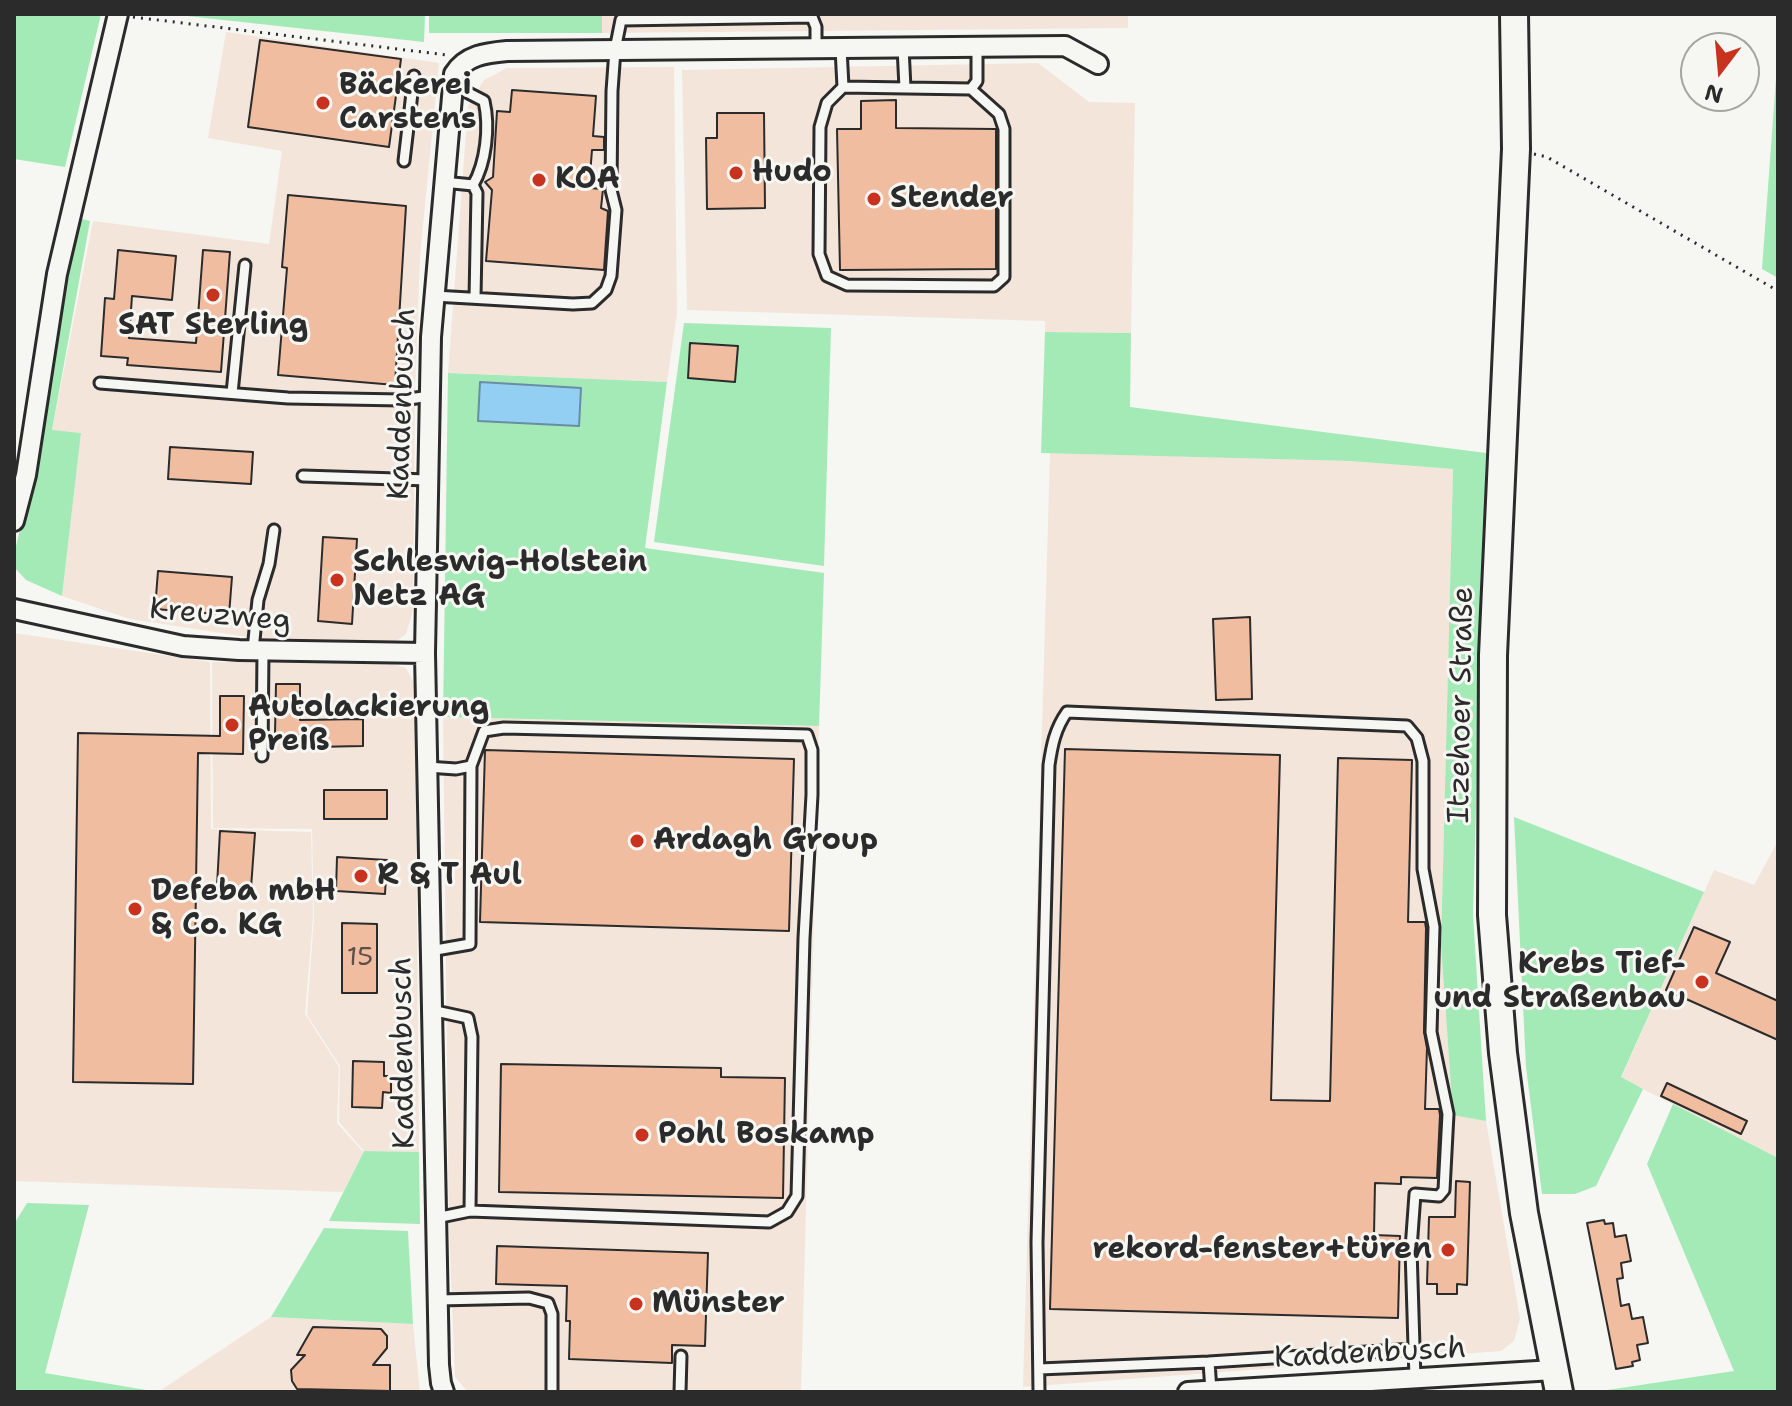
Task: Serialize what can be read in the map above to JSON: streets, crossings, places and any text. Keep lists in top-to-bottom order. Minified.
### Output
{"streets":{"main road":["Itzehoer Straße"],"street":["Kaddenbusch","Kreuzweg"]},"crossings":[["Kaddenbusch","Kreuzweg"],["Kaddenbusch","Itzehoer Straße"]],"places":["Bäckerei Carstens","Hudo","KOA","Stender","SAT Sterling","Schleswig-Holstein Netz AG","Autolackierung Preiß","Ardagh Group","R & T Aul","Defeba mbH & Co. KG","Krebs Tief- und Straßenbau","Pohl Boskamp","rekord-fenster+türen","Münster"],"house_numbers":["15"],"north":"bottom"}
